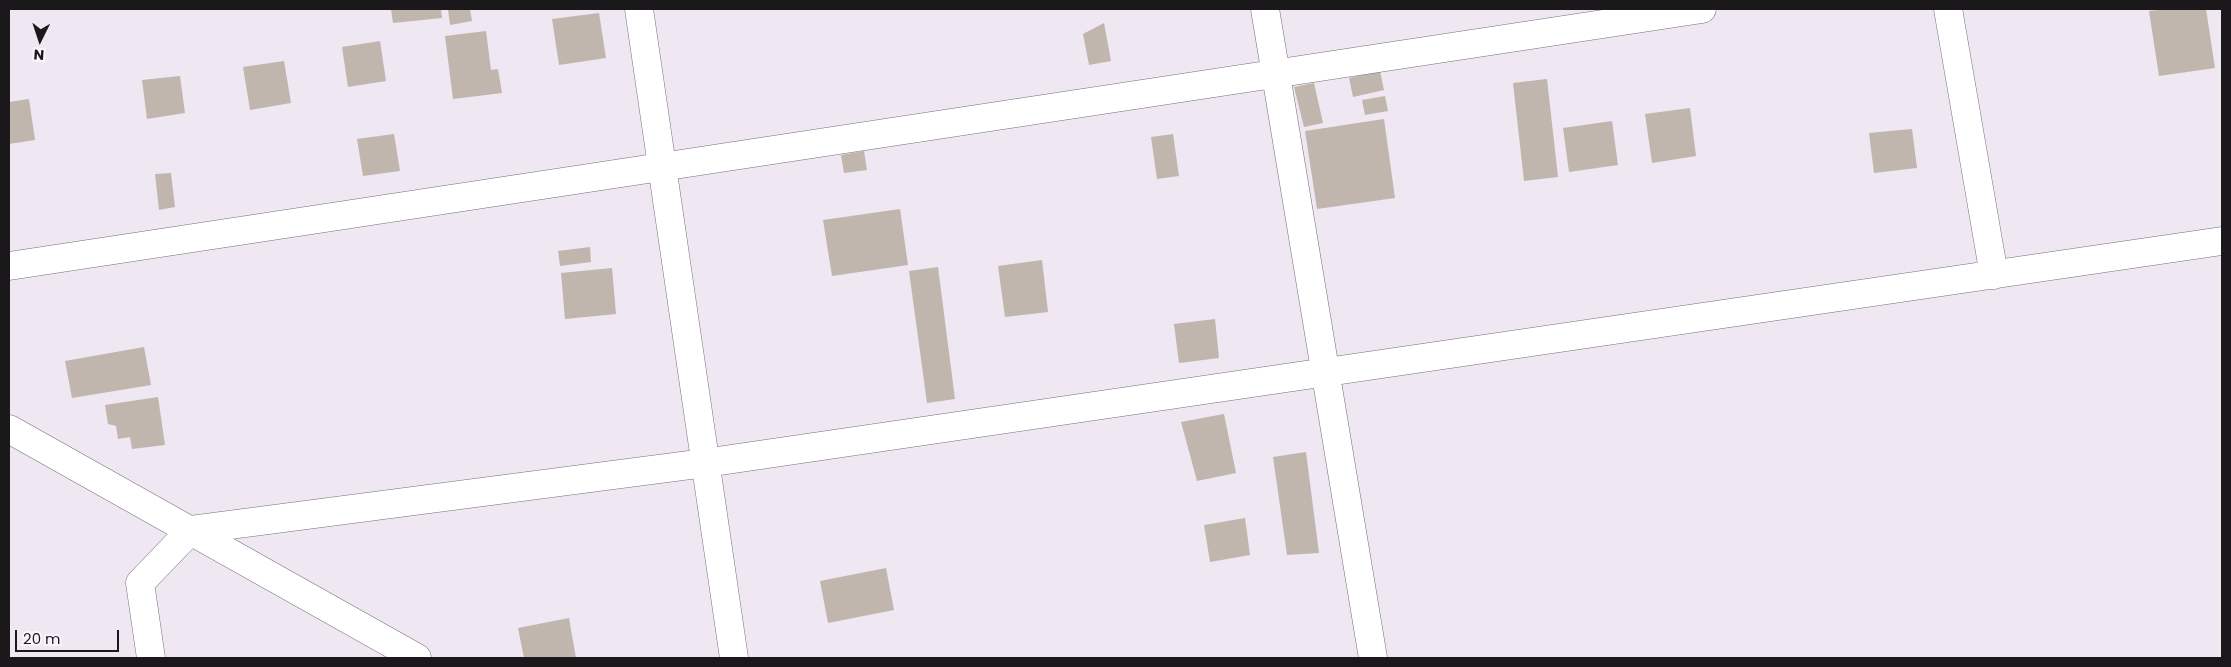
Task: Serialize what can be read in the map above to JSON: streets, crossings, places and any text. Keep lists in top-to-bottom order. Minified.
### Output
{"scale_bar":"20 m","north":"bottom"}
